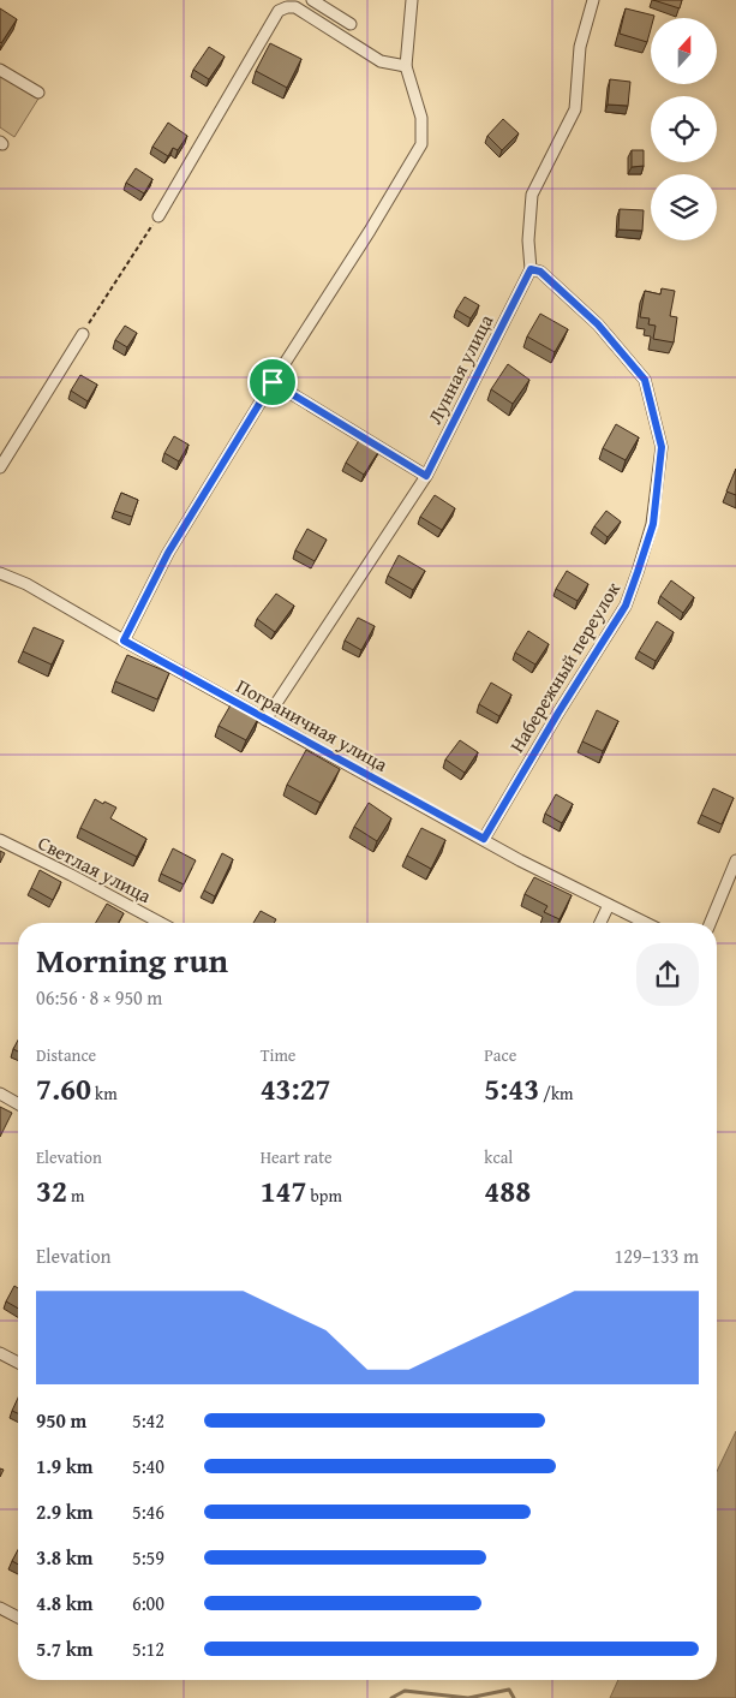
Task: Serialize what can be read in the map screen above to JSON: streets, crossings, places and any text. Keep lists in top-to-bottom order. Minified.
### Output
{"streets":{"street":["Лунная улица","Набережный переулок","Пограничная улица","Светлая улица"]},"crossings":[["Лунная улица","Набережный переулок"],["Лунная улица","Пограничная улица"],["Набережный переулок","Пограничная улица"]],"north":"top","page":{"heading":["Morning run","06:56 · 8 × 950 m"],"stats":[["Distance","7.60 km"],["Time","43:27"],["Pace","5:43 /km"],["Elevation","32 m"],["Heart rate","147 bpm"],["kcal","488"]],"chart":["Elevation","129–133 m"],"list":[{"name":"950 m","note":"5:42"},{"name":"1.9 km","note":"5:40"},{"name":"2.9 km","note":"5:46"},{"name":"3.8 km","note":"5:59"},{"name":"4.8 km","note":"6:00"},{"name":"5.7 km","note":"5:12"}]}}
